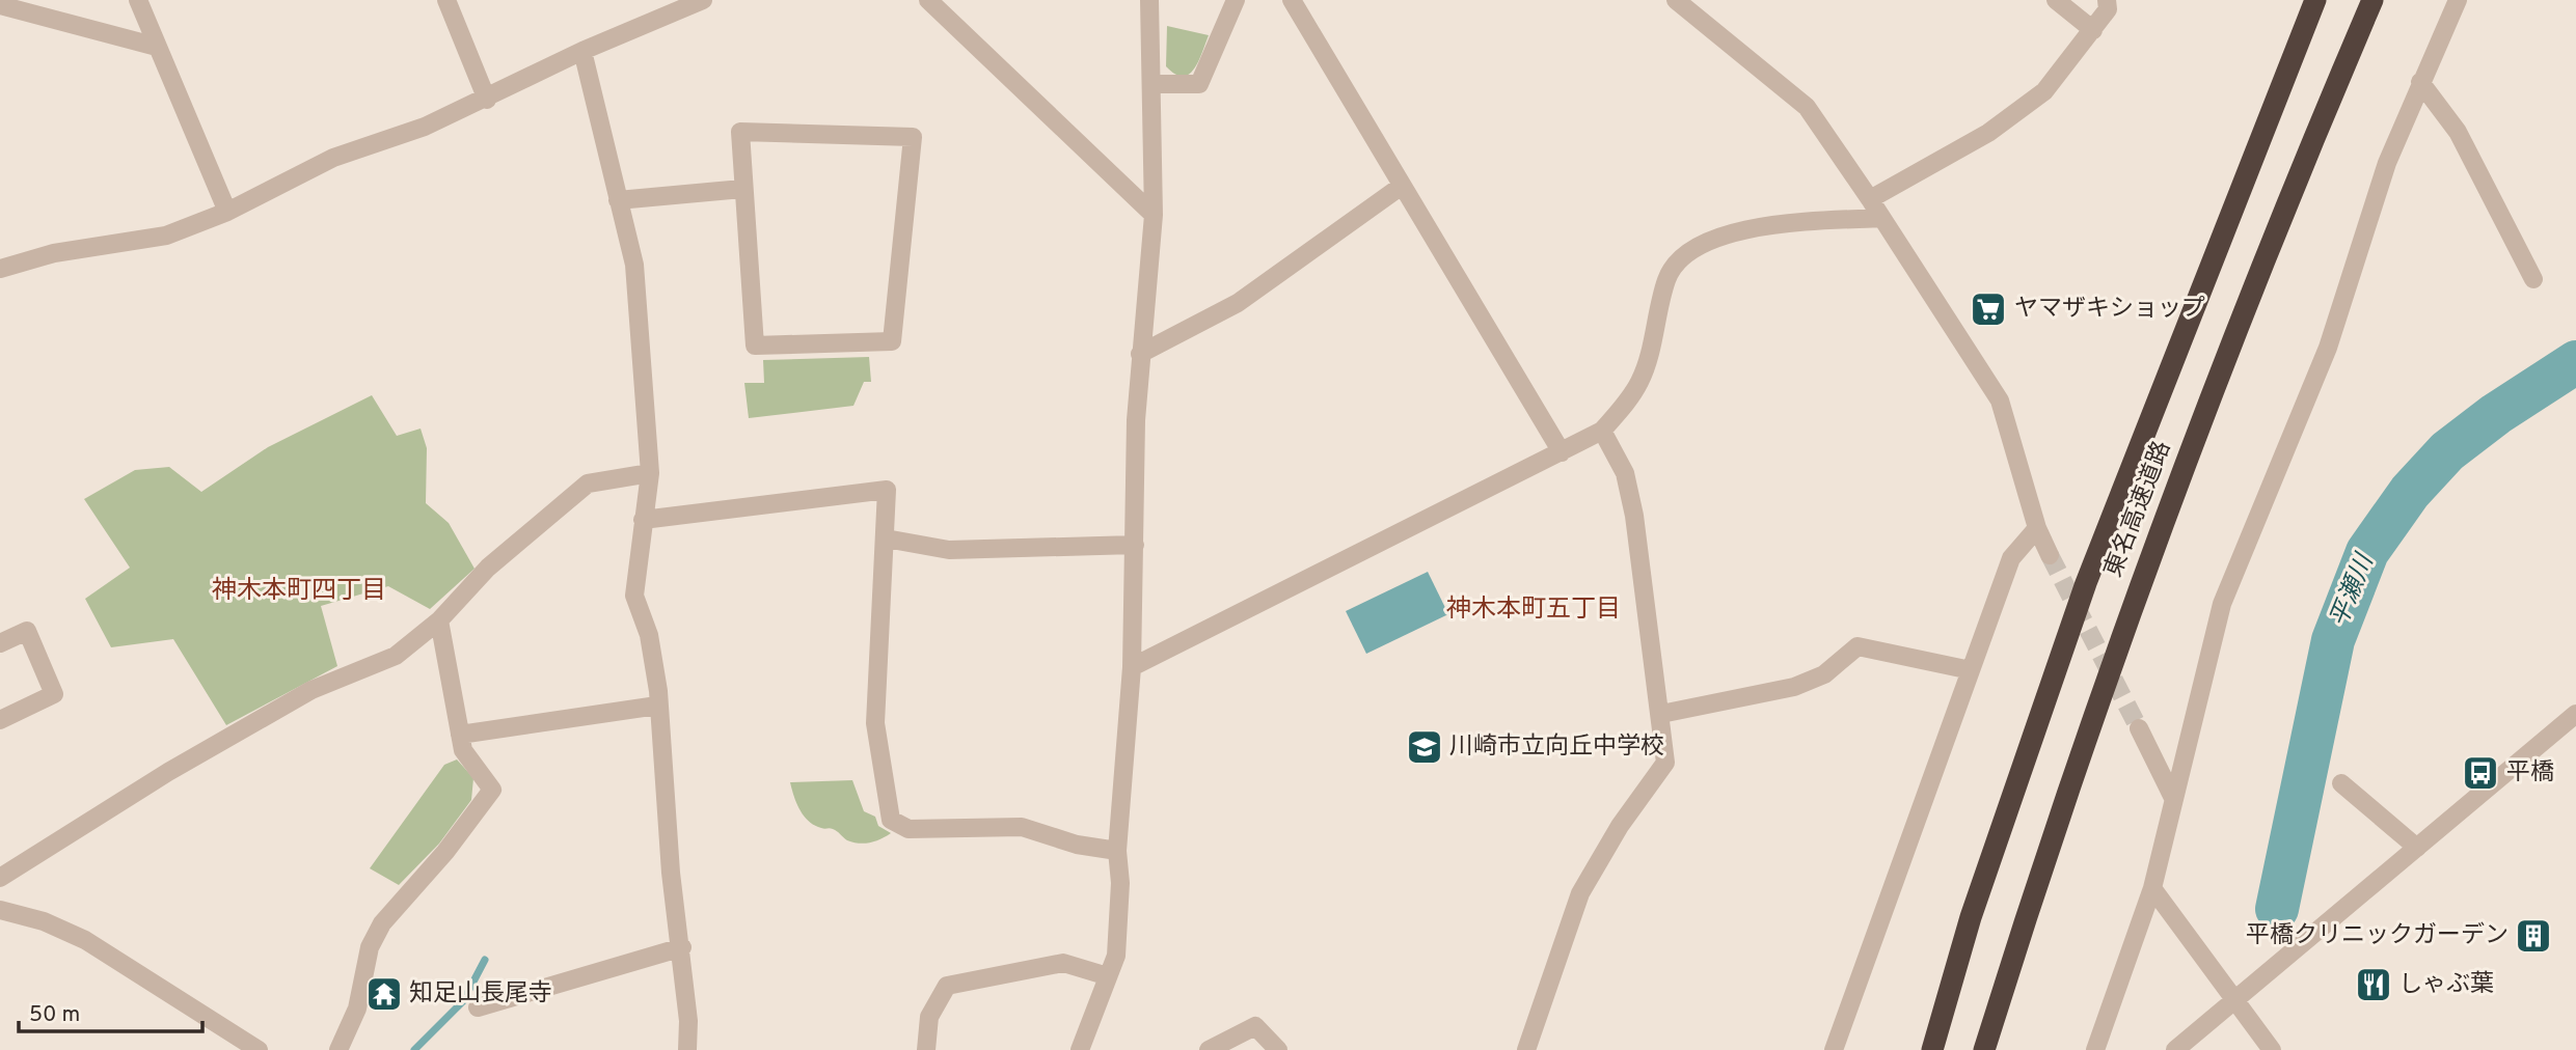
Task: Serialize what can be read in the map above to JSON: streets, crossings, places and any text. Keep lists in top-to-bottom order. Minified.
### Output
{"streets":{"highway":["東名高速道路"]},"districts":["神木本町四丁目","神木本町五丁目"],"water":["平瀬川"],"places":{"supermarket":["ヤマザキショップ"],"school or university":["川崎市立向丘中学校"],"bus stop":["平橋"],"building":["平橋クリニックガーデン"],"restaurant":["しゃぶ葉"],"temple":["知足山長尾寺"]},"scale_bar":"50 m"}
